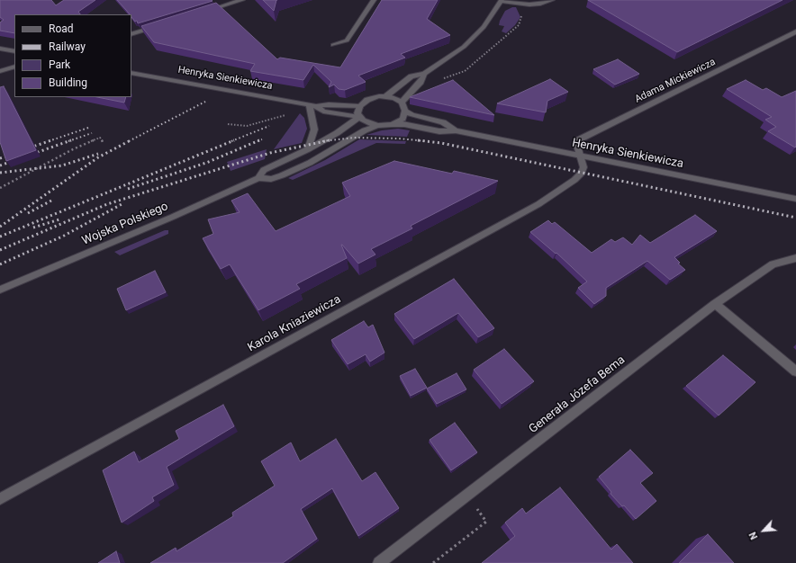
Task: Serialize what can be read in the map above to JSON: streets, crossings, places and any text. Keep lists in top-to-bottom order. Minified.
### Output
{"streets":{"street":["Henryka Sienkiewicza","Adama Mickiewicza","Wojska Polskiego","Karola Kniaziewicza","Generała Józefa Bema"]},"crossings":[["Henryka Sienkiewicza","Adama Mickiewicza"],["Henryka Sienkiewicza","Wojska Polskiego"],["Henryka Sienkiewicza","Karola Kniaziewicza"],["Adama Mickiewicza","Karola Kniaziewicza"]],"legend":["Road","Railway","Park","Building"],"north":"bottom left"}
